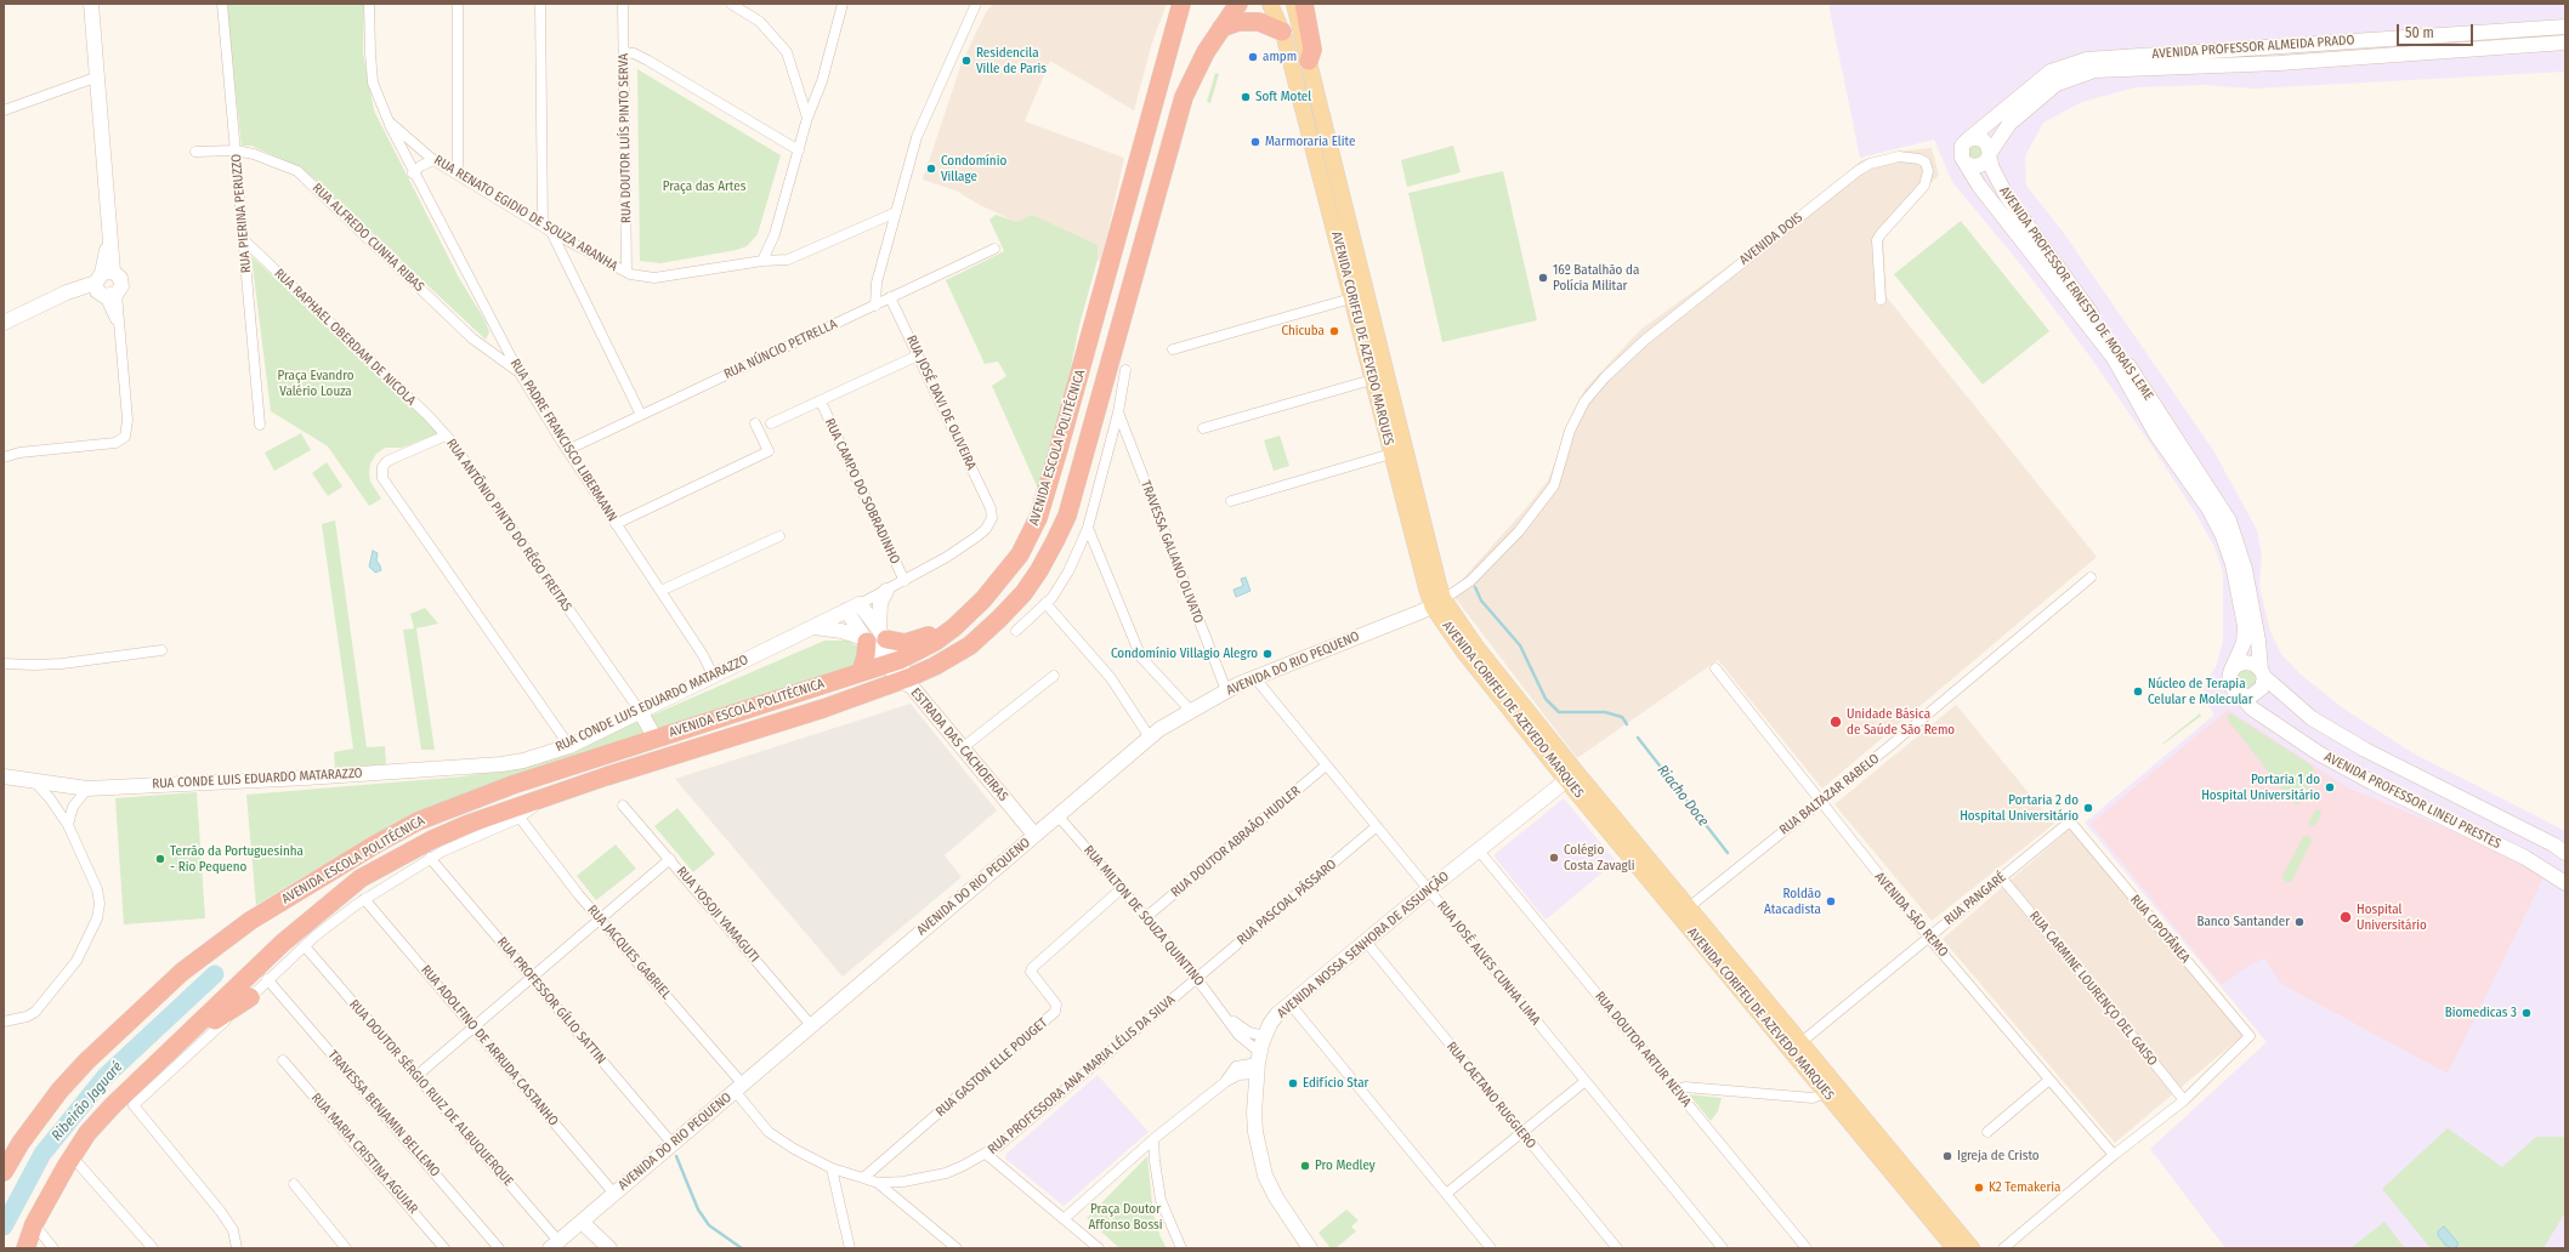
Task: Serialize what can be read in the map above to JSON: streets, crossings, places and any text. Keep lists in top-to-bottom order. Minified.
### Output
{"streets":{"highway":["AVENIDA ESCOLA POLITÉCNICA"],"main road":["AVENIDA CORIFEU DE AZEVEDO MARQUES"],"street":["AVENIDA PROFESSOR ALMEIDA PRADO","RUA DOUTOR LUÍS PINTO SERVA","RUA PIERINA PERUZZO","RUA RENATO EGIDIO DE SOUZA ARANHA","RUA ALFREDO CUNHA RIBAS","AVENIDA DOIS","AVENIDA PROFESSOR ERNESTO DE MORAIS LEME","RUA RAPHAEL OBERDAM DE NICOLA","RUA NÚNCIO PETRELLA","RUA JOSÉ DAVI DE OLIVEIRA","RUA PADRE FRANCISCO LIBERMANN","RUA CAMPO DO SOBRADINHO","RUA ANTÔNIO PINTO DO RÊGO FREITAS","TRAVESSA GALIANO OLIVATO","AVENIDA DO RIO PEQUENO","RUA CONDE LUIS EDUARDO MATARAZZO","ESTRADA DAS CACHOEIRAS","RUA BALTAZAR RABELO","AVENIDA PROFESSOR LINEU PRESTES","RUA DOUTOR ABRAÃO HUDLER","RUA PANGARÉ","RUA PASCOAL PÁSSARO","RUA YOSOJI YAMAGUTI","AVENIDA SÃO REMO","RUA MILTON DE SOUZA QUINTINO","RUA CIPOTÂNEA","AVENIDA NOSSA SENHORA DE ASSUNÇÃO","RUA JACQUES GABRIEL","RUA JOSÉ ALVES CUNHA LIMA","RUA CARMINE LOURENÇO DEL GAISO","RUA PROFESSOR GÍLIO SATTIN","RUA ADOLFINO DE ARRUDA CASTANHO","RUA DOUTOR ARTUR NEIVA","RUA GASTON ELLE POUGET","RUA PROFESSORA ANA MARIA LÉLIS DA SILVA","RUA DOUTOR SÉRGIO RUIZ DE ALBUQUERQUE","RUA CAETANO RUGGIERO","TRAVESSA BENJAMIN BELLEMO","RUA MARIA CRISTINA AGUIAR"]},"crossings":[["AVENIDA PROFESSOR ALMEIDA PRADO","AVENIDA PROFESSOR ERNESTO DE MORAIS LEME"],["RUA DOUTOR LUÍS PINTO SERVA","RUA RENATO EGIDIO DE SOUZA ARANHA"],["RUA PIERINA PERUZZO","RUA ALFREDO CUNHA RIBAS"],["RUA PIERINA PERUZZO","RUA RAPHAEL OBERDAM DE NICOLA"],["RUA RENATO EGIDIO DE SOUZA ARANHA","RUA PADRE FRANCISCO LIBERMANN"],["RUA ALFREDO CUNHA RIBAS","RUA PADRE FRANCISCO LIBERMANN"],["AVENIDA DOIS","AVENIDA CORIFEU DE AZEVEDO MARQUES"],["AVENIDA DOIS","AVENIDA DO RIO PEQUENO"],["AVENIDA PROFESSOR ERNESTO DE MORAIS LEME","AVENIDA PROFESSOR LINEU PRESTES"],["RUA RAPHAEL OBERDAM DE NICOLA","RUA ANTÔNIO PINTO DO RÊGO FREITAS"],["AVENIDA CORIFEU DE AZEVEDO MARQUES","AVENIDA DO RIO PEQUENO"],["AVENIDA CORIFEU DE AZEVEDO MARQUES","RUA BALTAZAR RABELO"],["AVENIDA CORIFEU DE AZEVEDO MARQUES","RUA PANGARÉ"],["AVENIDA CORIFEU DE AZEVEDO MARQUES","AVENIDA NOSSA SENHORA DE ASSUNÇÃO"],["RUA NÚNCIO PETRELLA","RUA JOSÉ DAVI DE OLIVEIRA"],["RUA NÚNCIO PETRELLA","RUA PADRE FRANCISCO LIBERMANN"],["RUA JOSÉ DAVI DE OLIVEIRA","RUA CONDE LUIS EDUARDO MATARAZZO"],["RUA PADRE FRANCISCO LIBERMANN","RUA CONDE LUIS EDUARDO MATARAZZO"],["AVENIDA ESCOLA POLITÉCNICA","ESTRADA DAS CACHOEIRAS"],["AVENIDA ESCOLA POLITÉCNICA","RUA JACQUES GABRIEL"],["AVENIDA ESCOLA POLITÉCNICA","RUA PROFESSOR GÍLIO SATTIN"],["AVENIDA ESCOLA POLITÉCNICA","RUA ADOLFINO DE ARRUDA CASTANHO"],["AVENIDA ESCOLA POLITÉCNICA","RUA DOUTOR SÉRGIO RUIZ DE ALBUQUERQUE"],["AVENIDA ESCOLA POLITÉCNICA","TRAVESSA BENJAMIN BELLEMO"],["RUA CAMPO DO SOBRADINHO","RUA CONDE LUIS EDUARDO MATARAZZO"],["RUA ANTÔNIO PINTO DO RÊGO FREITAS","RUA CONDE LUIS EDUARDO MATARAZZO"],["TRAVESSA GALIANO OLIVATO","AVENIDA DO RIO PEQUENO"],["AVENIDA DO RIO PEQUENO","ESTRADA DAS CACHOEIRAS"],["AVENIDA DO RIO PEQUENO","RUA YOSOJI YAMAGUTI"],["AVENIDA DO RIO PEQUENO","RUA MILTON DE SOUZA QUINTINO"],["AVENIDA DO RIO PEQUENO","RUA JACQUES GABRIEL"],["AVENIDA DO RIO PEQUENO","RUA JOSÉ ALVES CUNHA LIMA"],["AVENIDA DO RIO PEQUENO","RUA PROFESSOR GÍLIO SATTIN"],["AVENIDA DO RIO PEQUENO","RUA ADOLFINO DE ARRUDA CASTANHO"],["AVENIDA DO RIO PEQUENO","RUA PROFESSORA ANA MARIA LÉLIS DA SILVA"],["AVENIDA DO RIO PEQUENO","RUA DOUTOR SÉRGIO RUIZ DE ALBUQUERQUE"],["RUA CONDE LUIS EDUARDO MATARAZZO","ESTRADA DAS CACHOEIRAS"],["RUA BALTAZAR RABELO","AVENIDA SÃO REMO"],["RUA DOUTOR ABRAÃO HUDLER","RUA MILTON DE SOUZA QUINTINO"],["RUA DOUTOR ABRAÃO HUDLER","RUA JOSÉ ALVES CUNHA LIMA"],["RUA PANGARÉ","AVENIDA SÃO REMO"],["RUA PANGARÉ","RUA CIPOTÂNEA"],["RUA PANGARÉ","RUA CARMINE LOURENÇO DEL GAISO"],["RUA PASCOAL PÁSSARO","RUA MILTON DE SOUZA QUINTINO"],["RUA PASCOAL PÁSSARO","RUA JOSÉ ALVES CUNHA LIMA"],["RUA PASCOAL PÁSSARO","RUA PROFESSORA ANA MARIA LÉLIS DA SILVA"],["RUA MILTON DE SOUZA QUINTINO","AVENIDA NOSSA SENHORA DE ASSUNÇÃO"],["RUA MILTON DE SOUZA QUINTINO","RUA GASTON ELLE POUGET"],["RUA MILTON DE SOUZA QUINTINO","RUA PROFESSORA ANA MARIA LÉLIS DA SILVA"],["RUA CIPOTÂNEA","RUA CARMINE LOURENÇO DEL GAISO"],["AVENIDA NOSSA SENHORA DE ASSUNÇÃO","RUA JOSÉ ALVES CUNHA LIMA"],["AVENIDA NOSSA SENHORA DE ASSUNÇÃO","RUA DOUTOR ARTUR NEIVA"],["AVENIDA NOSSA SENHORA DE ASSUNÇÃO","RUA CAETANO RUGGIERO"],["RUA JACQUES GABRIEL","RUA PROFESSORA ANA MARIA LÉLIS DA SILVA"],["RUA GASTON ELLE POUGET","RUA PROFESSORA ANA MARIA LÉLIS DA SILVA"]],"water":["Riacho Doce","Ribeirão Jaguaré"],"parks":["Praça das Artes","Praça Evandro Valério Louza","Praça Doutor Affonso Bossi"],"places":["ampm","Residencila Ville de Paris","Soft Motel","Marmoraria Elite","Condomínio Village","16º Batalhão da Polícia Militar","Chicuba","Condomínio Villagio Alegro","Núcleo de Terapia Celular e Molecular","Unidade Básica de Saúde São Remo","Portaria 1 do Hospital Universitário","Portaria 2 do Hospital Universitário","Colégio Costa Zavagli","Terrão da Portuguesinha - Rio Pequeno","Roldão Atacadista","Hospital Universitário","Banco Santander","Biomedicas 3","Edifício Star","Igreja de Cristo","Pro Medley","K2 Temakeria"],"scale_bar":"50 m"}
